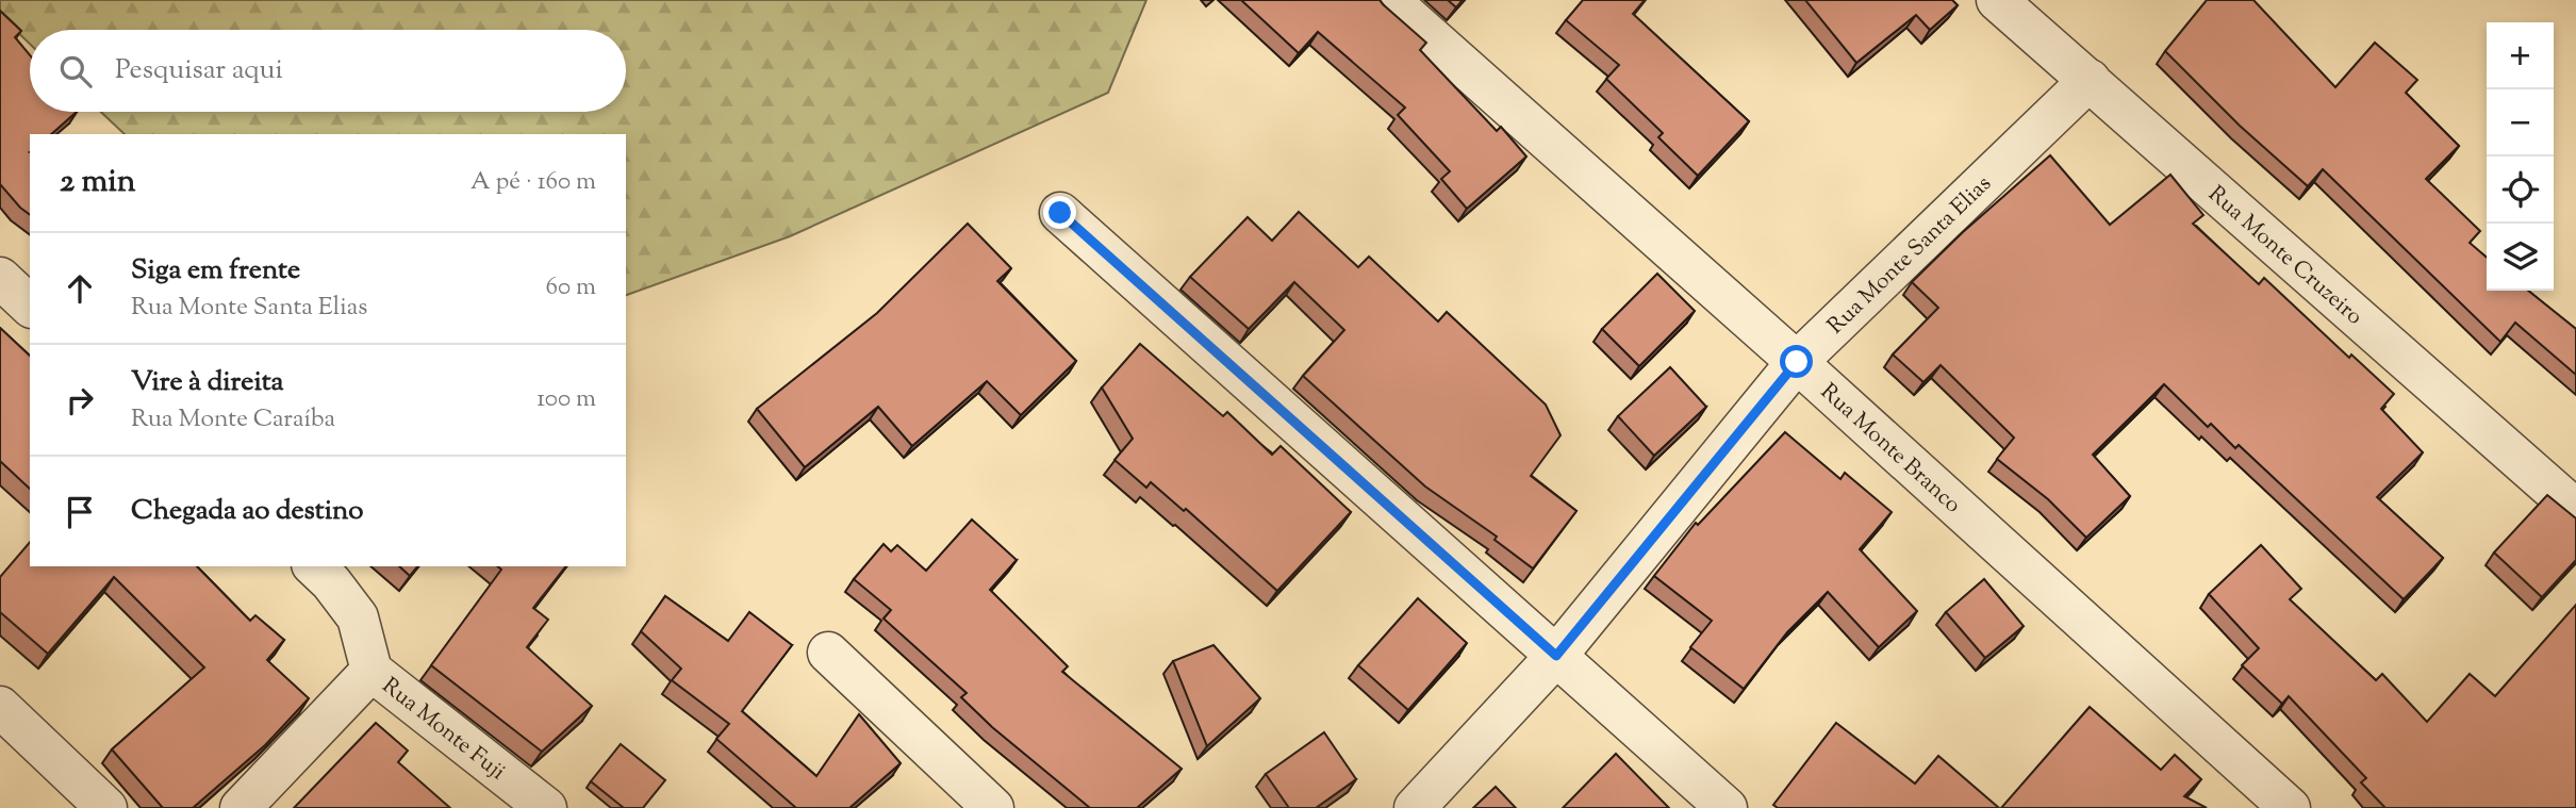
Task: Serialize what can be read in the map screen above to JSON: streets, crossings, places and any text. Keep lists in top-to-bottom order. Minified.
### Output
{"streets":{"street":["Rua Monte Santa Elias","Rua Monte Cruzeiro","Rua Monte Branco","Rua Monte Fuji"]},"crossings":[["Rua Monte Santa Elias","Rua Monte Cruzeiro"],["Rua Monte Santa Elias","Rua Monte Branco"]],"page":{"map_buttons":["+","−"],"search":"Pesquisar aqui","heading":["2 min","A pé · 160 m"],"list":[["Siga em frente","Rua Monte Santa Elias","60 m"],["Vire à direita","Rua Monte Caraíba","100 m"],"Chegada ao destino"]}}
